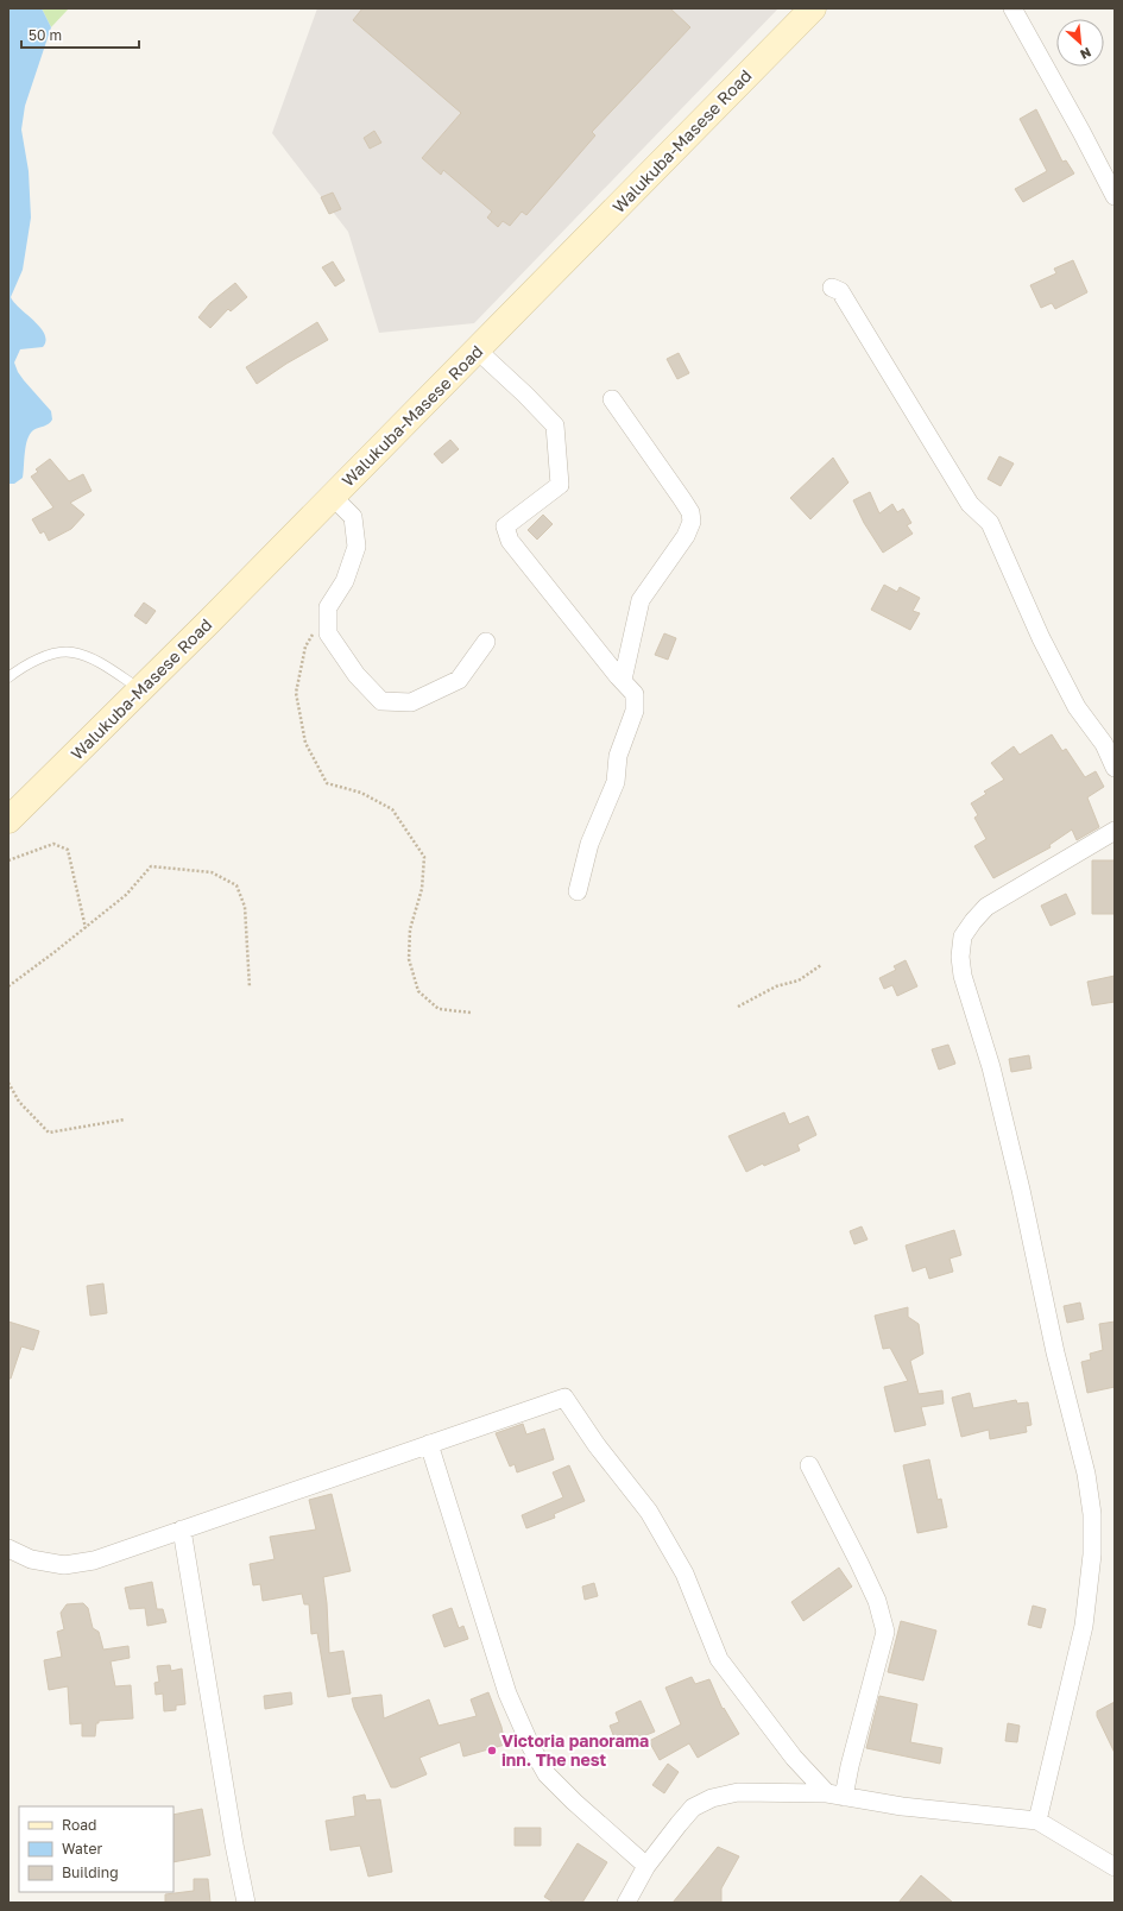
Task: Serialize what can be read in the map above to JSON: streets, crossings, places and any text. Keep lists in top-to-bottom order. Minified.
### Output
{"streets":{"street":["Walukuba-Masese Road"]},"places":["Victoria panorama inn. The nest"],"legend":["Road","Water","Building"],"scale_bar":"50 m","north":"bottom right"}
